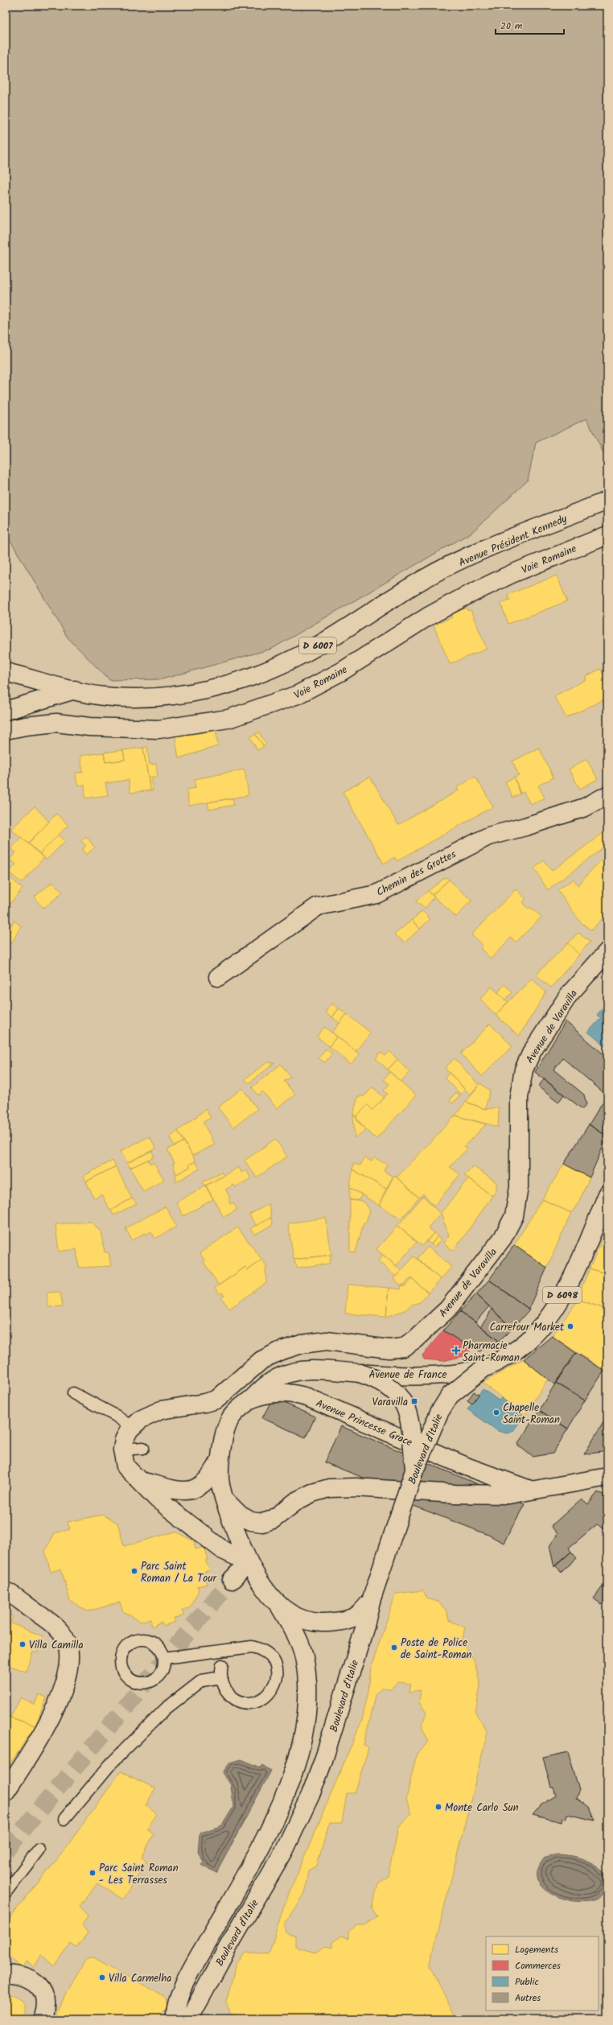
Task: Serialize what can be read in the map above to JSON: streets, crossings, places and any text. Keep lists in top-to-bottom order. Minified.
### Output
{"streets":{"street":["Avenue Président Kennedy","Voie Romaine","D 6007","Chemin des Grottes","Avenue de Varavilla","D 6098","Avenue de France","Avenue Princesse Grace","Boulevard d'Italie"]},"crossings":[["Avenue de France","Avenue Princesse Grace"],["Avenue de France","Boulevard d'Italie"]],"places":{"other":["Carrefour Market","Chapelle Saint-Roman","Parc Saint Roman / La Tour","Villa Camilla","Poste de Police de Saint-Roman","Monte Carlo Sun","Parc Saint Roman - Les Terrasses","Villa Carmelha"],"health":["Pharmacie Saint-Roman"],"transit":["Varavilla"]},"legend":["Logements","Commerces","Public","Autres"],"scale_bar":"20 m"}
